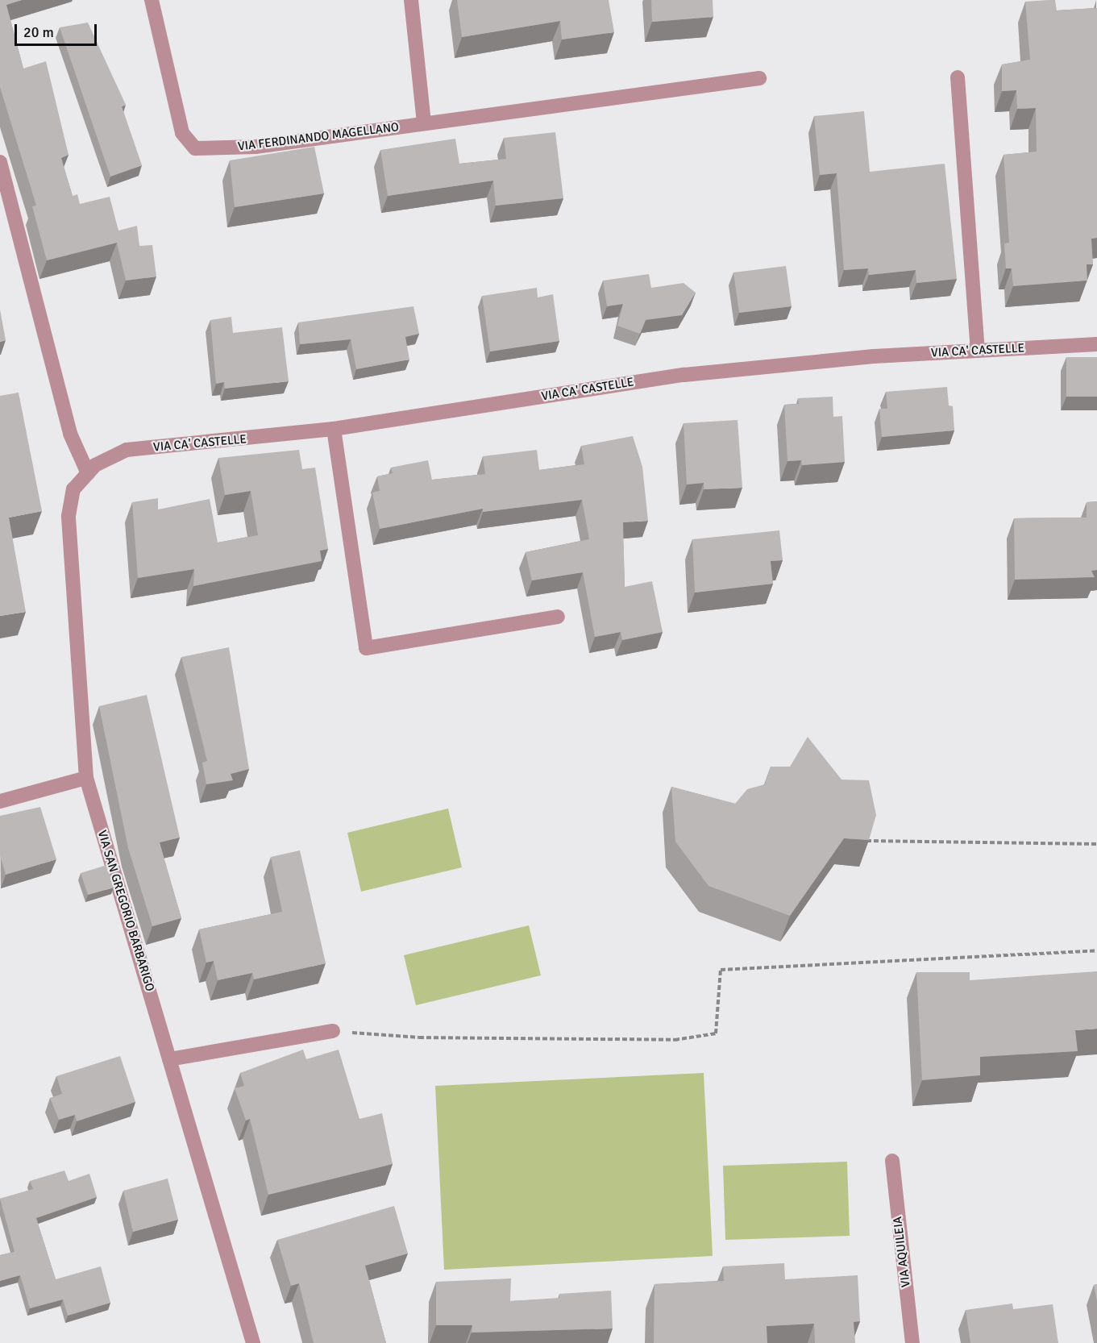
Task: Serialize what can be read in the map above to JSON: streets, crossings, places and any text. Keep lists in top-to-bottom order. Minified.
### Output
{"streets":{"street":["VIA FERDINANDO MAGELLANO","VIA CA' CASTELLE","VIA SAN GREGORIO BARBARIGO","VIA AQUILEIA"]},"crossings":[["VIA CA' CASTELLE","VIA SAN GREGORIO BARBARIGO"]],"scale_bar":"20 m"}
